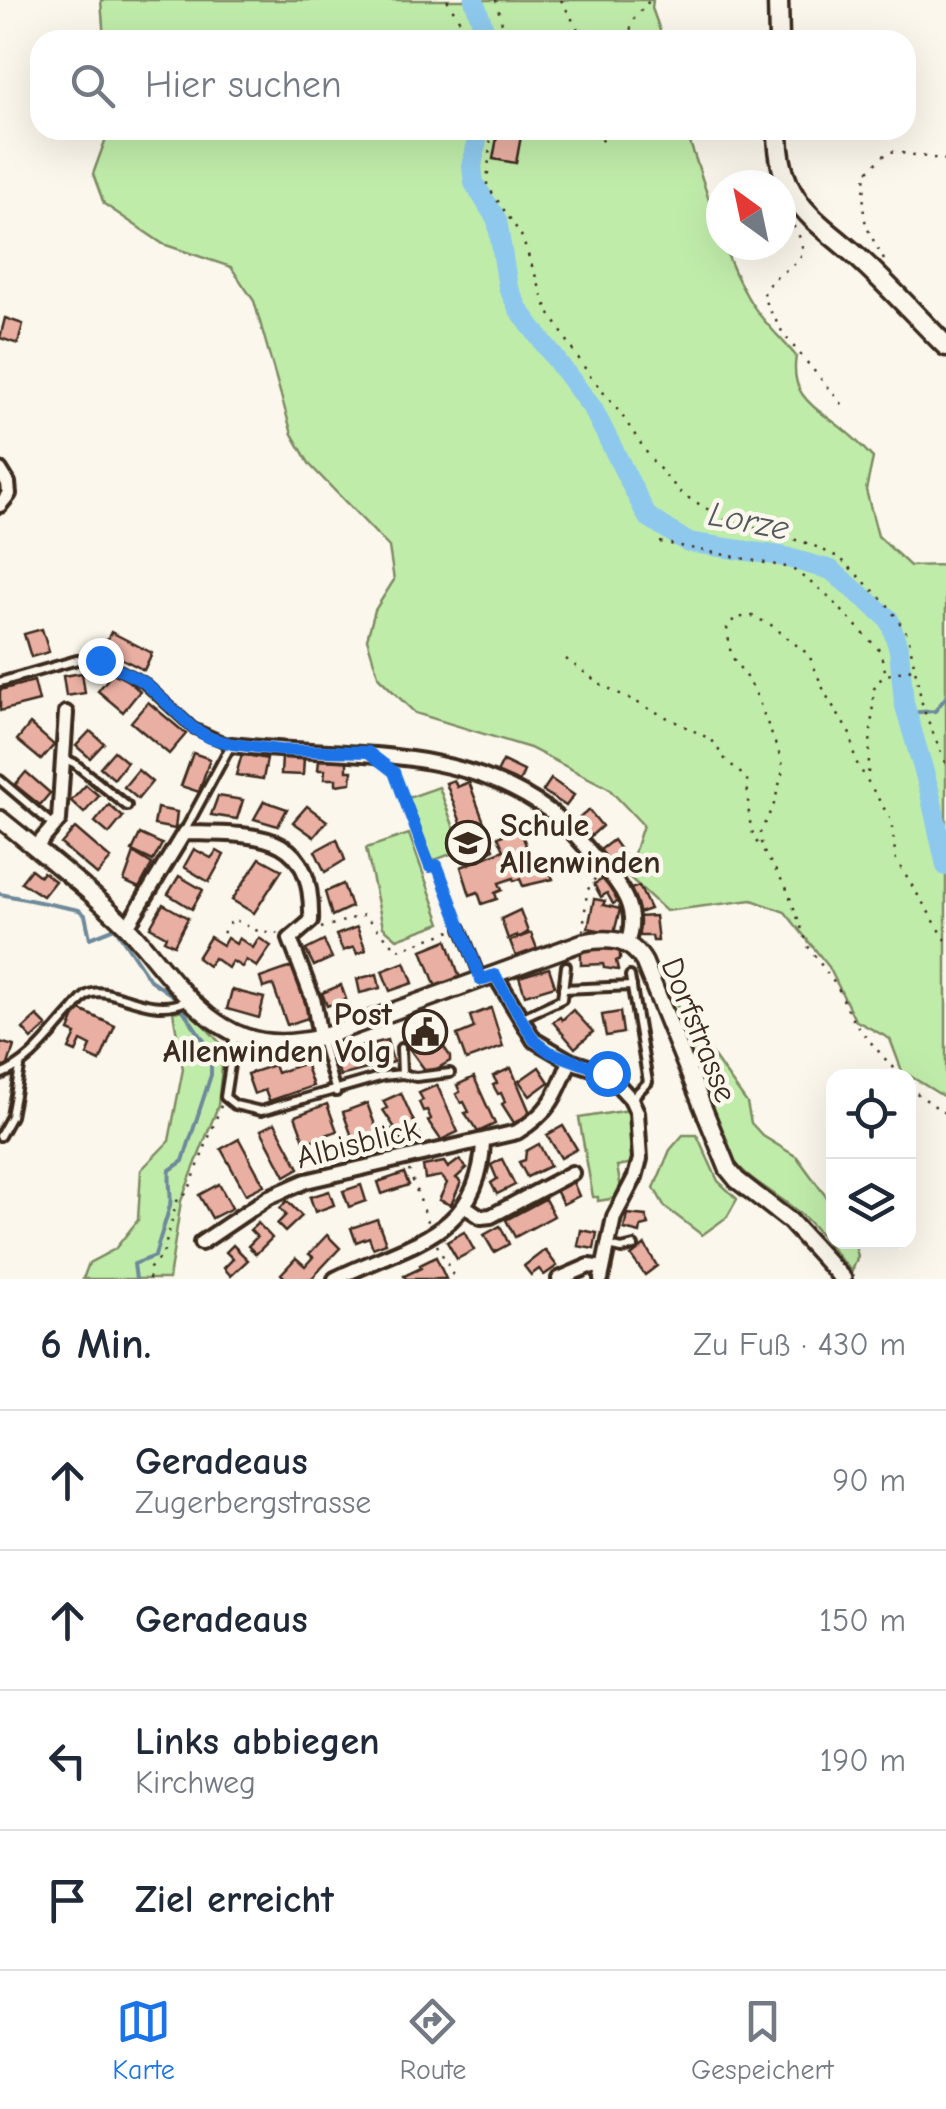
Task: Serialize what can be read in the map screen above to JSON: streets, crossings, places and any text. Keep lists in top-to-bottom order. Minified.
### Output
{"streets":{"street":["Dorfstrasse","Albisblick"]},"water":["Lorze"],"places":{"school or university":["Schule Allenwinden"],"public building":["Post Allenwinden Volg"]},"north":"top left","page":{"search":"Hier suchen","heading":["6 Min.","Zu Fuß · 430 m"],"list":[["Geradeaus","Zugerbergstrasse","90 m"],["Geradeaus","150 m"],["Links abbiegen","Kirchweg","190 m"],"Ziel erreicht"],"nav":["Karte","Route","Gespeichert"]}}
